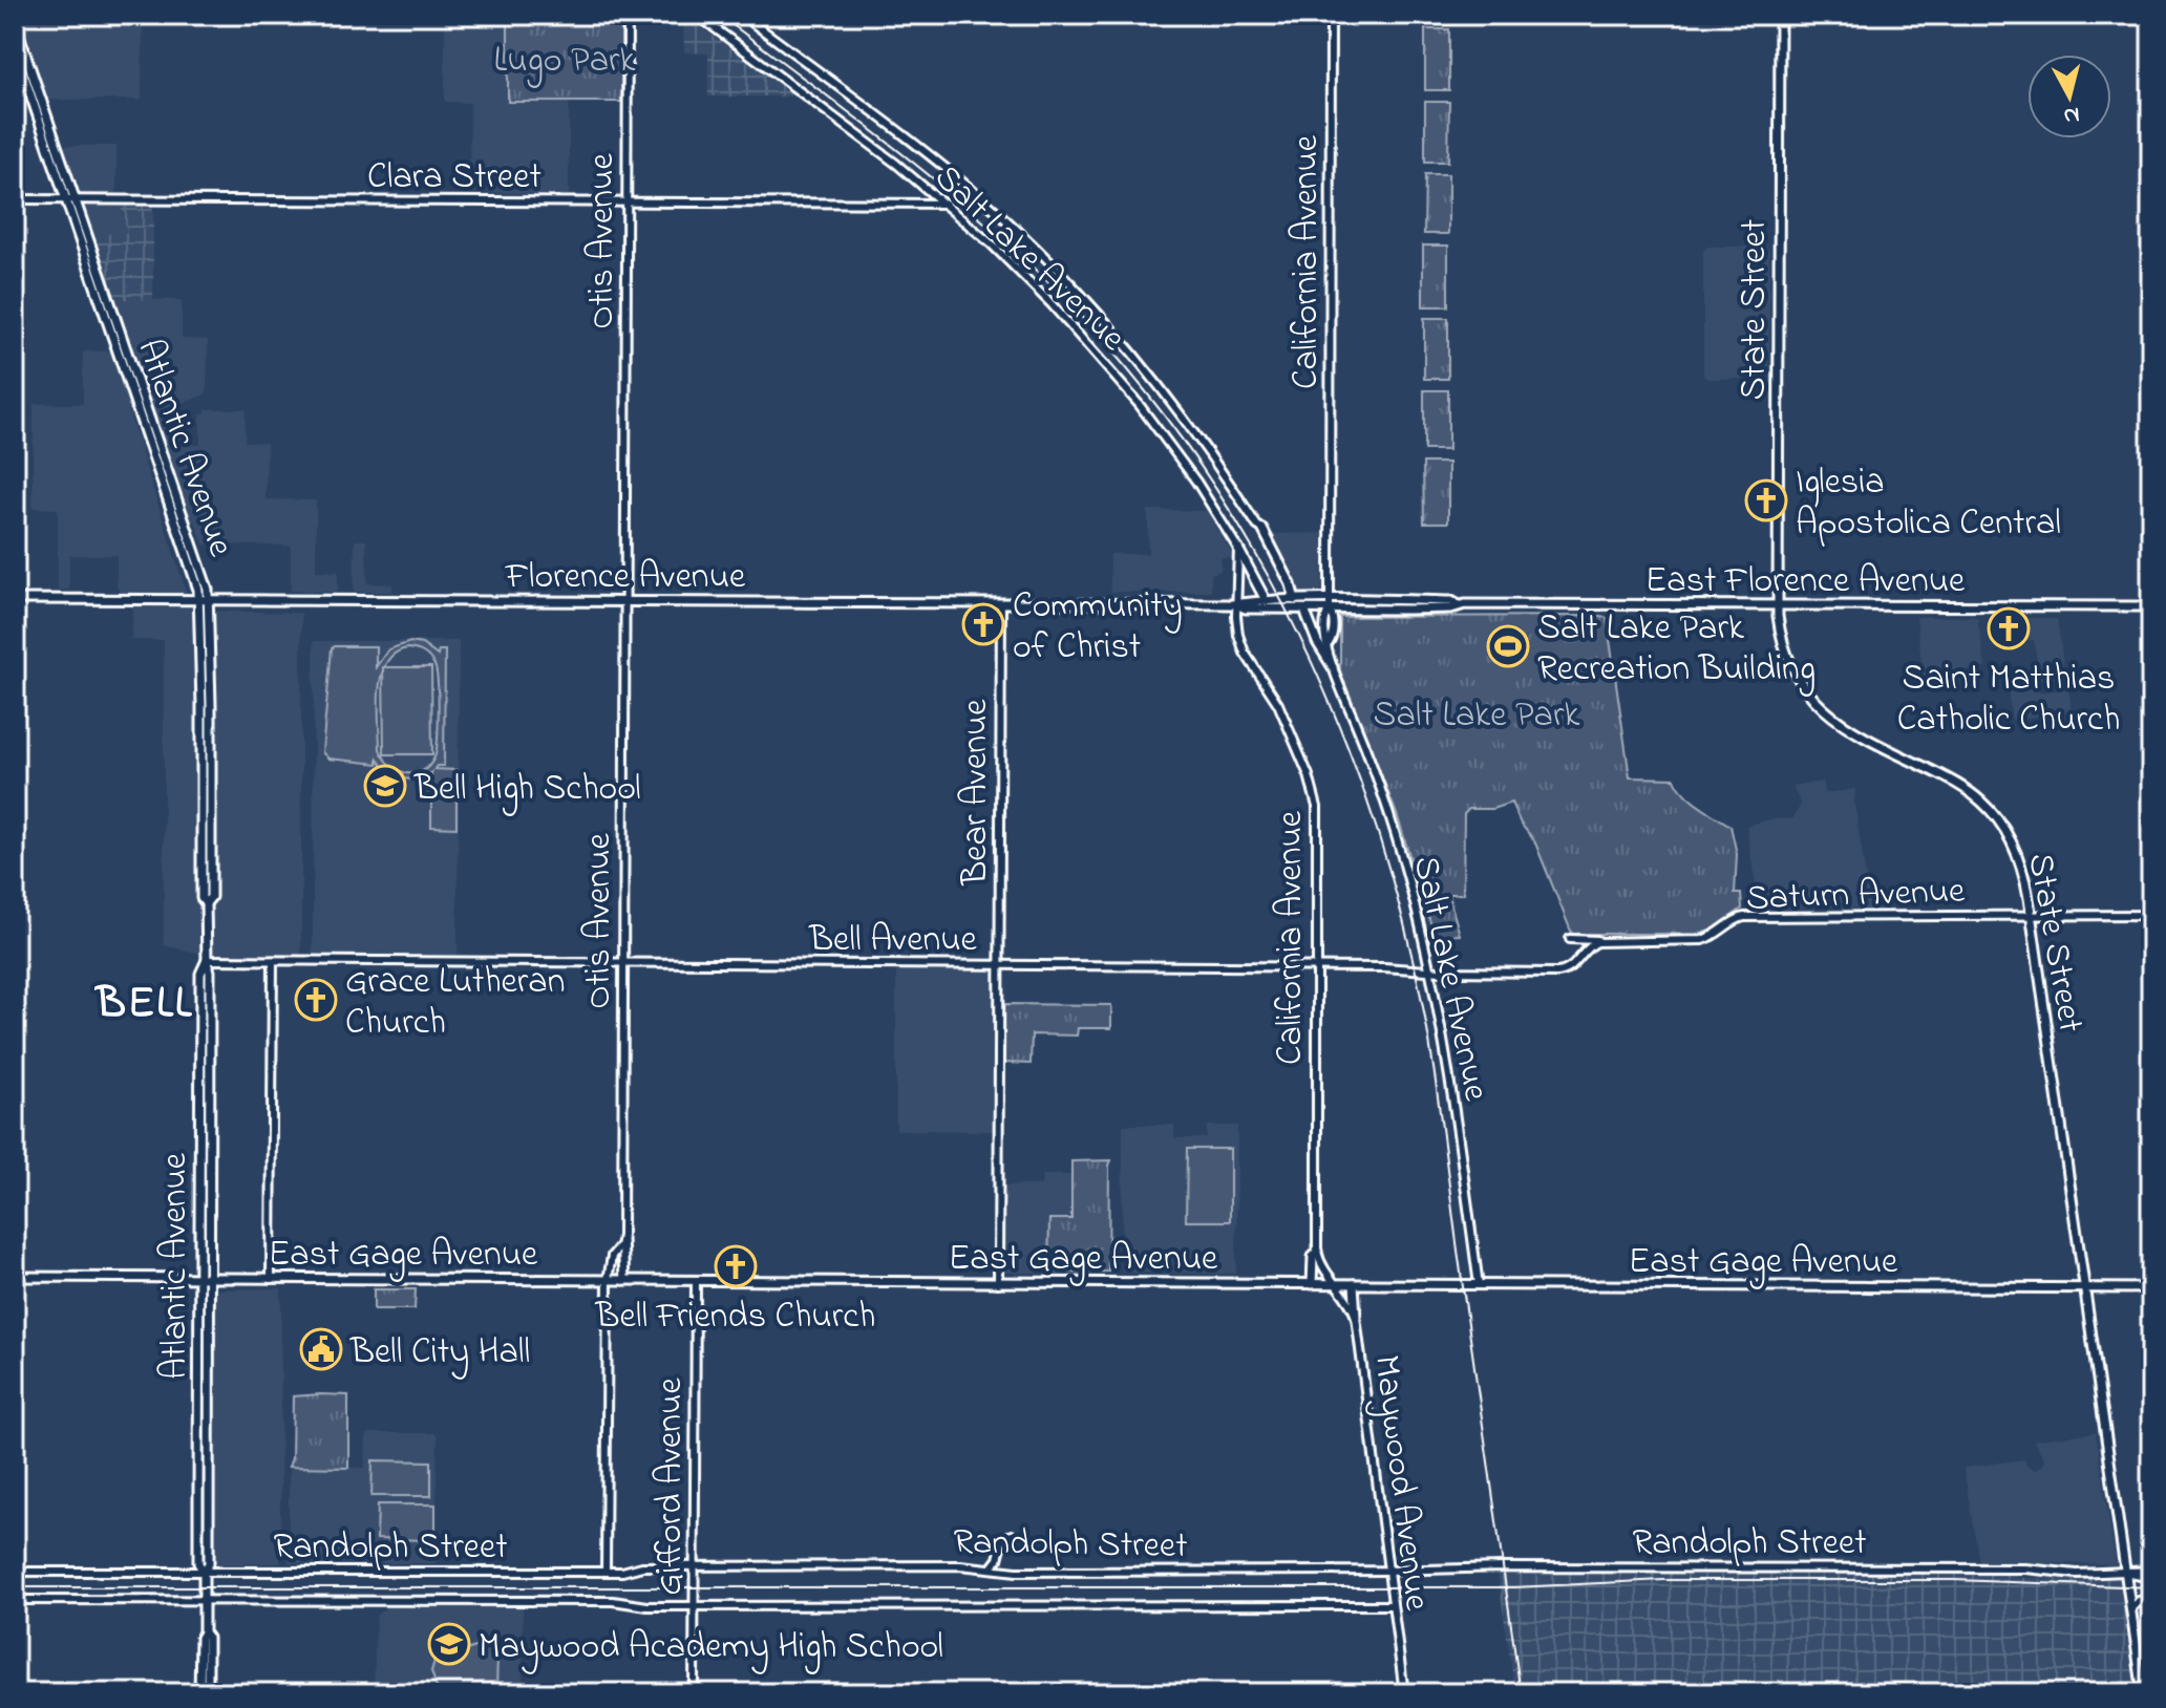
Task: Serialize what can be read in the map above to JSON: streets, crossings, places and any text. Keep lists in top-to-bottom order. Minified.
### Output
{"streets":{"main road":["State Street","Atlantic Avenue","Florence Avenue","East Florence Avenue","East Gage Avenue"],"street":["Clara Street","Otis Avenue","Salt Lake Avenue","California Avenue","Bear Avenue","Saturn Avenue","Bell Avenue","Maywood Avenue","Gifford Avenue","Randolph Street"]},"crossings":[["Clara Street","Otis Avenue"],["Clara Street","Salt Lake Avenue"],["Clara Street","Atlantic Avenue"],["Otis Avenue","Florence Avenue"],["Otis Avenue","Bell Avenue"],["Otis Avenue","East Gage Avenue"],["Otis Avenue","Randolph Street"],["Salt Lake Avenue","California Avenue"],["Salt Lake Avenue","East Florence Avenue"],["Salt Lake Avenue","Bell Avenue"],["Salt Lake Avenue","East Gage Avenue"],["California Avenue","Florence Avenue"],["California Avenue","East Florence Avenue"],["California Avenue","Bell Avenue"],["California Avenue","East Gage Avenue"],["California Avenue","Maywood Avenue"],["State Street","East Florence Avenue"],["State Street","Saturn Avenue"],["State Street","East Gage Avenue"],["State Street","Randolph Street"],["Atlantic Avenue","Florence Avenue"],["Atlantic Avenue","Bell Avenue"],["Atlantic Avenue","East Gage Avenue"],["Atlantic Avenue","Randolph Street"],["Florence Avenue","East Florence Avenue"],["Florence Avenue","Bear Avenue"],["Bear Avenue","Bell Avenue"],["Bear Avenue","East Gage Avenue"],["Saturn Avenue","Bell Avenue"],["East Gage Avenue","Maywood Avenue"],["East Gage Avenue","Gifford Avenue"],["Maywood Avenue","Randolph Street"],["Gifford Avenue","Randolph Street"]],"districts":["BELL"],"parks":["Lugo Park","Salt Lake Park"],"places":{"church":["Iglesia Apostolica Central","Community of Christ","Saint Matthias Catholic Church","Grace Lutheran Church","Bell Friends Church"],"sports":["Salt Lake Park Recreation Building"],"school or university":["Bell High School","Maywood Academy High School"],"public building":["Bell City Hall"]},"north":"bottom"}
